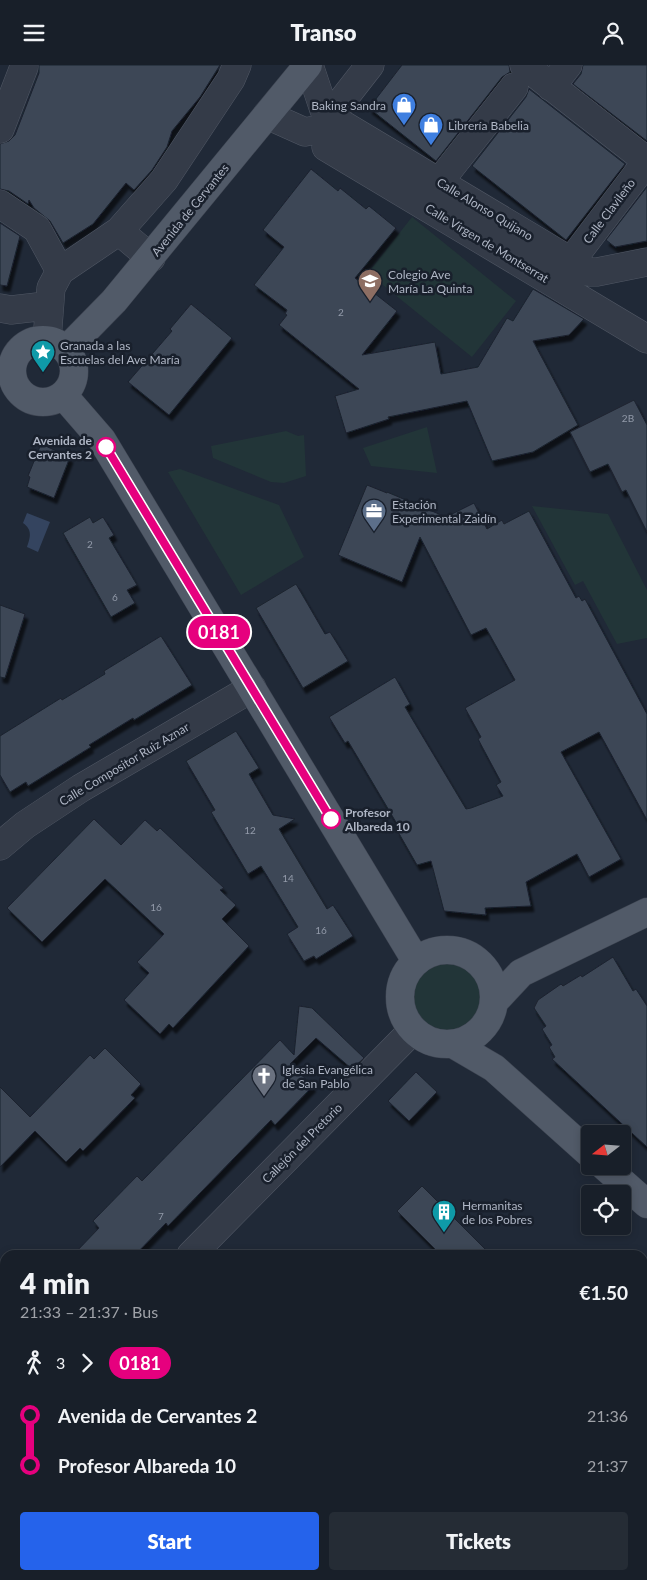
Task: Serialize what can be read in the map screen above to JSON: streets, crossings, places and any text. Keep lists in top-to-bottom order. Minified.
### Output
{"streets":{"main road":["Avenida de Cervantes"],"street":["Calle Alonso Quijano","Calle Clavileño","Calle Virgen de Montserrat","Calle Compositor Ruiz Aznar","Callejón del Pretorio"]},"crossings":[["Calle Alonso Quijano","Calle Clavileño"]],"places":{"shop":["Baking Sandra","Librería Babelia"],"school or university":["Colegio Ave María La Quinta"],"place":["Granada a las Escuelas del Ave María"],"other":["Avenida de Cervantes 2","Profesor Albareda 10"],"office":["Estación Experimental Zaidín"],"church":["Iglesia Evangélica de San Pablo"],"building":["Hermanitas de los Pobres"]},"lines":["bus line 0181"],"house_numbers":["2","2B","2","6","12","14","16","16","7"],"north":"left","page":{"header":"Transo","on_map":"0181","heading":["4 min","21:33 – 21:37 · Bus","€1.50"],"legs":["3","0181"],"list":[{"name":"Avenida de Cervantes 2","value":"21:36"},{"name":"Profesor Albareda 10","value":"21:37"}],"buttons":["Start","Tickets"]}}
